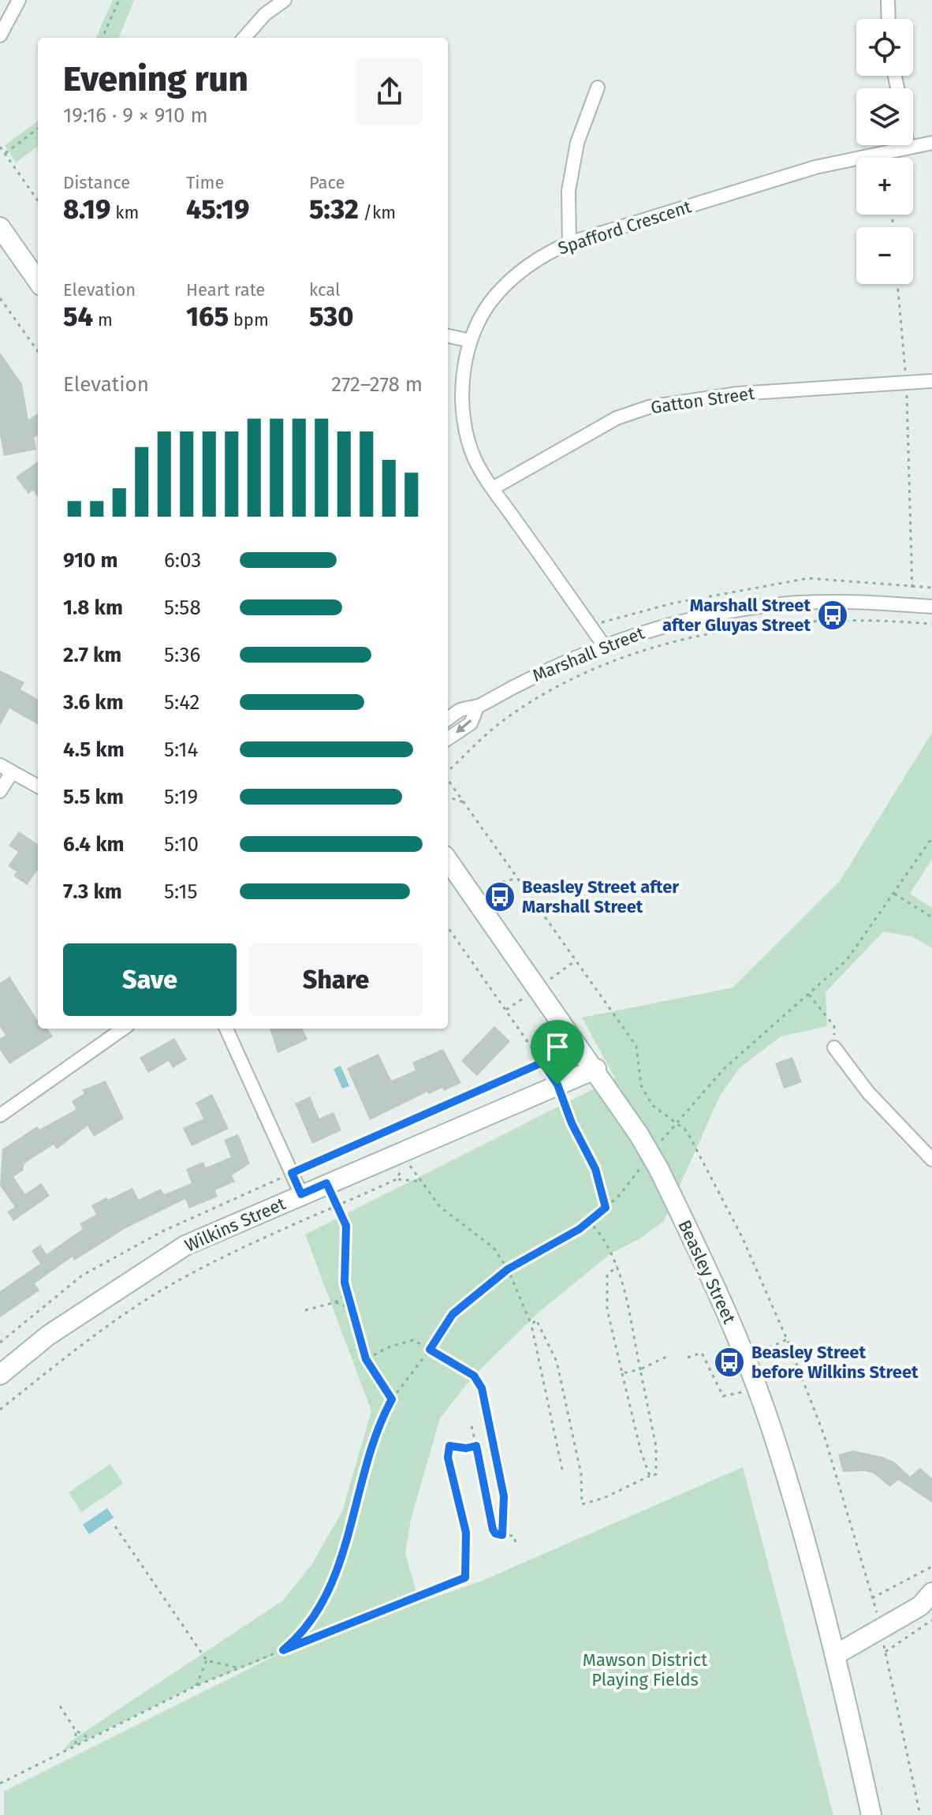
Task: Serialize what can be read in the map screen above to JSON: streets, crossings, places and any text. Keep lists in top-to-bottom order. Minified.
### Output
{"streets":{"main road":["Wilkins Street","Beasley Street"],"street":["Spafford Crescent","Gatton Street","Marshall Street"]},"crossings":[["Spafford Crescent","Gatton Street"],["Spafford Crescent","Marshall Street"],["Wilkins Street","Beasley Street"]],"parks":["Mawson District Playing Fields"],"places":{"bus stop":["Marshall Street after Gluyas Street","Beasley Street after Marshall Street","Beasley Street before Wilkins Street"]},"page":{"map_buttons":["+","−"],"heading":["Evening run","19:16 · 9 × 910 m"],"stats":[["Distance","8.19 km"],["Time","45:19"],["Pace","5:32 /km"],["Elevation","54 m"],["Heart rate","165 bpm"],["kcal","530"]],"chart":["Elevation","272–278 m"],"list":[{"name":"910 m","note":"6:03"},{"name":"1.8 km","note":"5:58"},{"name":"2.7 km","note":"5:36"},{"name":"3.6 km","note":"5:42"},{"name":"4.5 km","note":"5:14"},{"name":"5.5 km","note":"5:19"},{"name":"6.4 km","note":"5:10"},{"name":"7.3 km","note":"5:15"}],"buttons":["Save","Share"]}}
